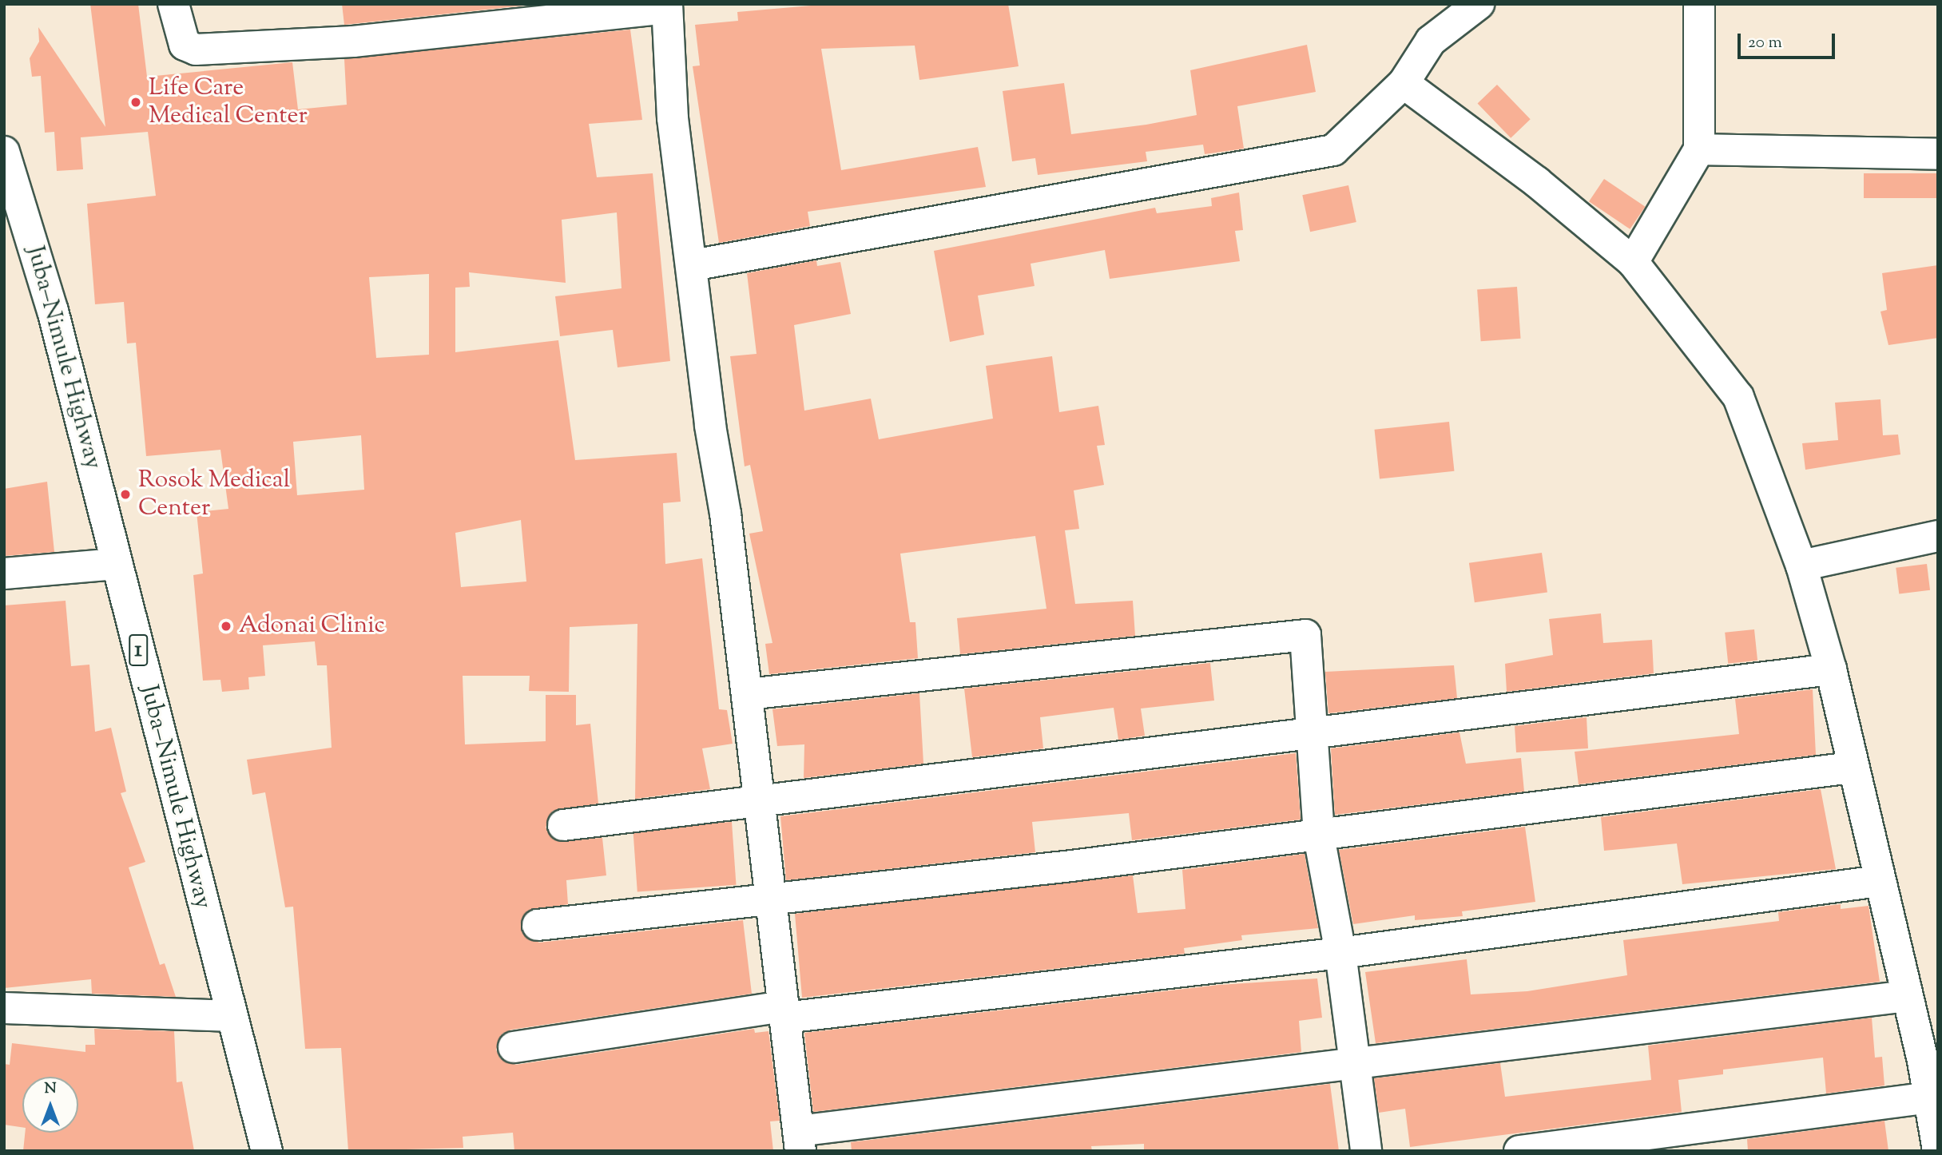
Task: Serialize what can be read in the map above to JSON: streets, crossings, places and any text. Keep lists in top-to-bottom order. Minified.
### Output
{"streets":{"street":["Juba–Nimule Highway","1"]},"places":["Life Care Medical Center","Rosok Medical Center","Adonai Clinic"],"scale_bar":"20 m","north":"top"}
